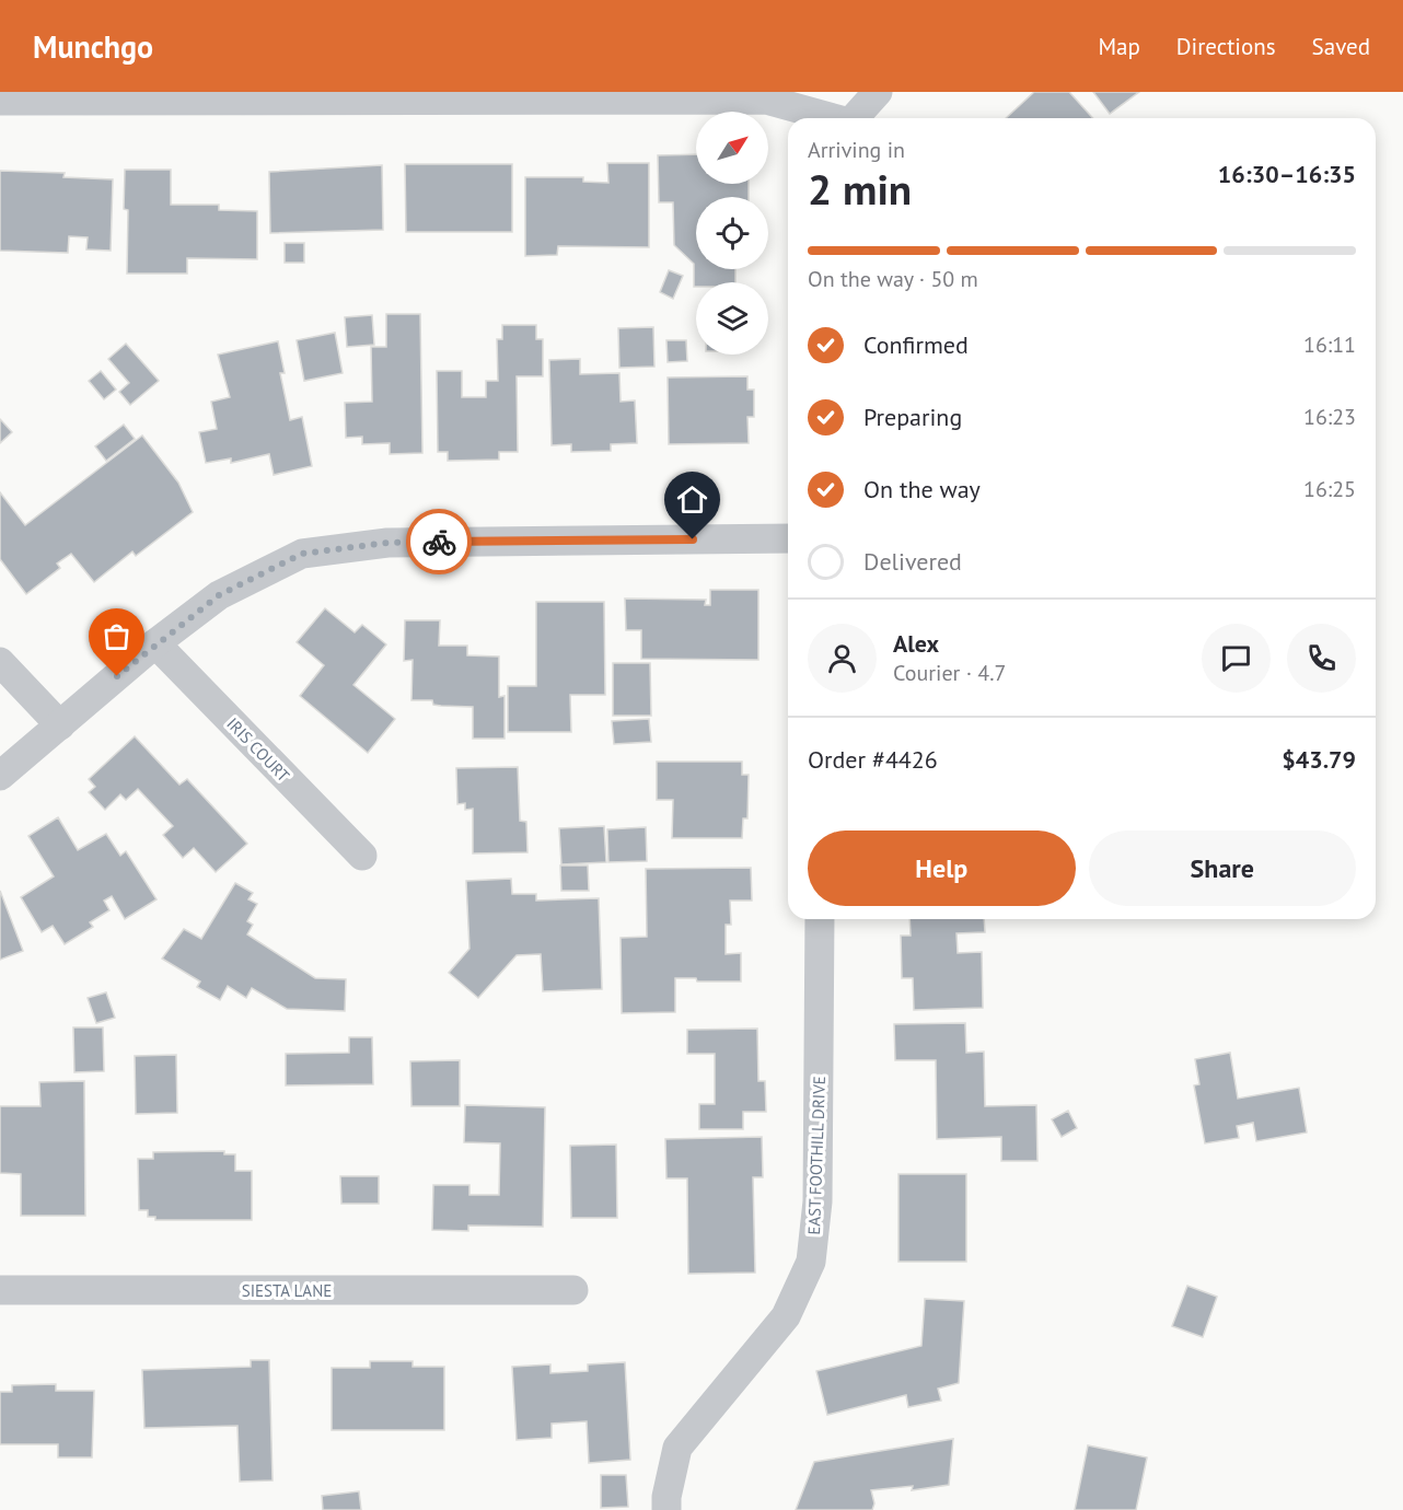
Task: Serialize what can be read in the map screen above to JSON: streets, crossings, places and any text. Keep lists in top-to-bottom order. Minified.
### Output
{"streets":{"street":["IRIS COURT","EAST FOOTHILL DRIVE","SIESTA LANE"]},"north":"top right","page":{"header":"Munchgo","nav":["Map","Directions","Saved"],"heading":["2 min","Arriving in","16:30–16:35"],"panel":["Alex","Courier · 4.7","Order #4426","$43.79"],"bar":"On the way · 50 m","list":[["Confirmed","16:11"],["Preparing","16:23"],["On the way","16:25"],"Delivered"],"buttons":["Help","Share"]}}
